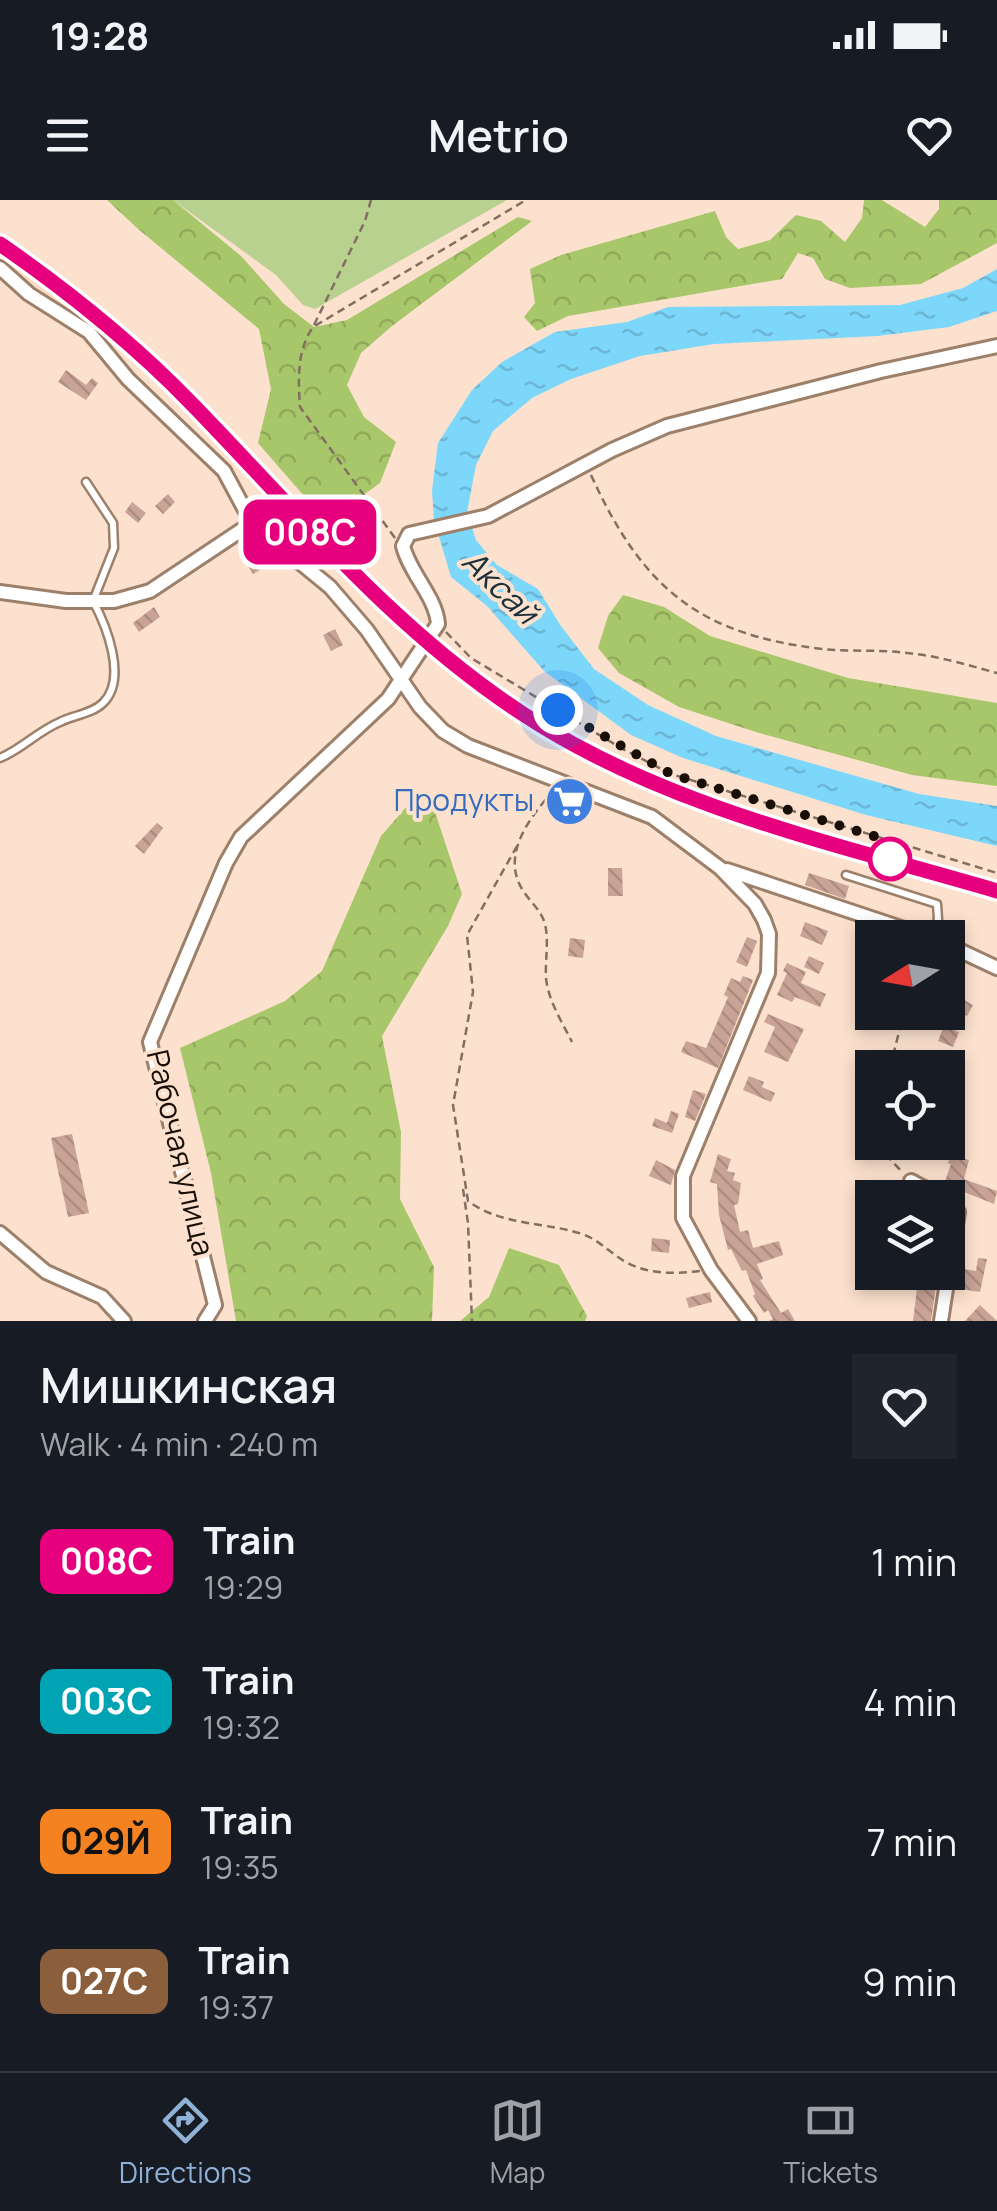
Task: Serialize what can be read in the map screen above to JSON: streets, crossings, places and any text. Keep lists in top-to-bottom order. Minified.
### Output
{"streets":{"street":["Рабочая улица"]},"water":["Аксай"],"places":{"supermarket":["Продукты"]},"north":"left","page":{"status":"19:28","header":"Metrio","on_map":"008С","heading":["Мишкинская","Walk · 4 min · 240 m"],"list":[{"mark":"008С","name":"Train","note":"19:29","value":"1 min"},{"mark":"003С","name":"Train","note":"19:32","value":"4 min"},{"mark":"029Й","name":"Train","note":"19:35","value":"7 min"},{"mark":"027С","name":"Train","note":"19:37","value":"9 min"}],"tabs":["Directions","Map","Tickets"]}}
